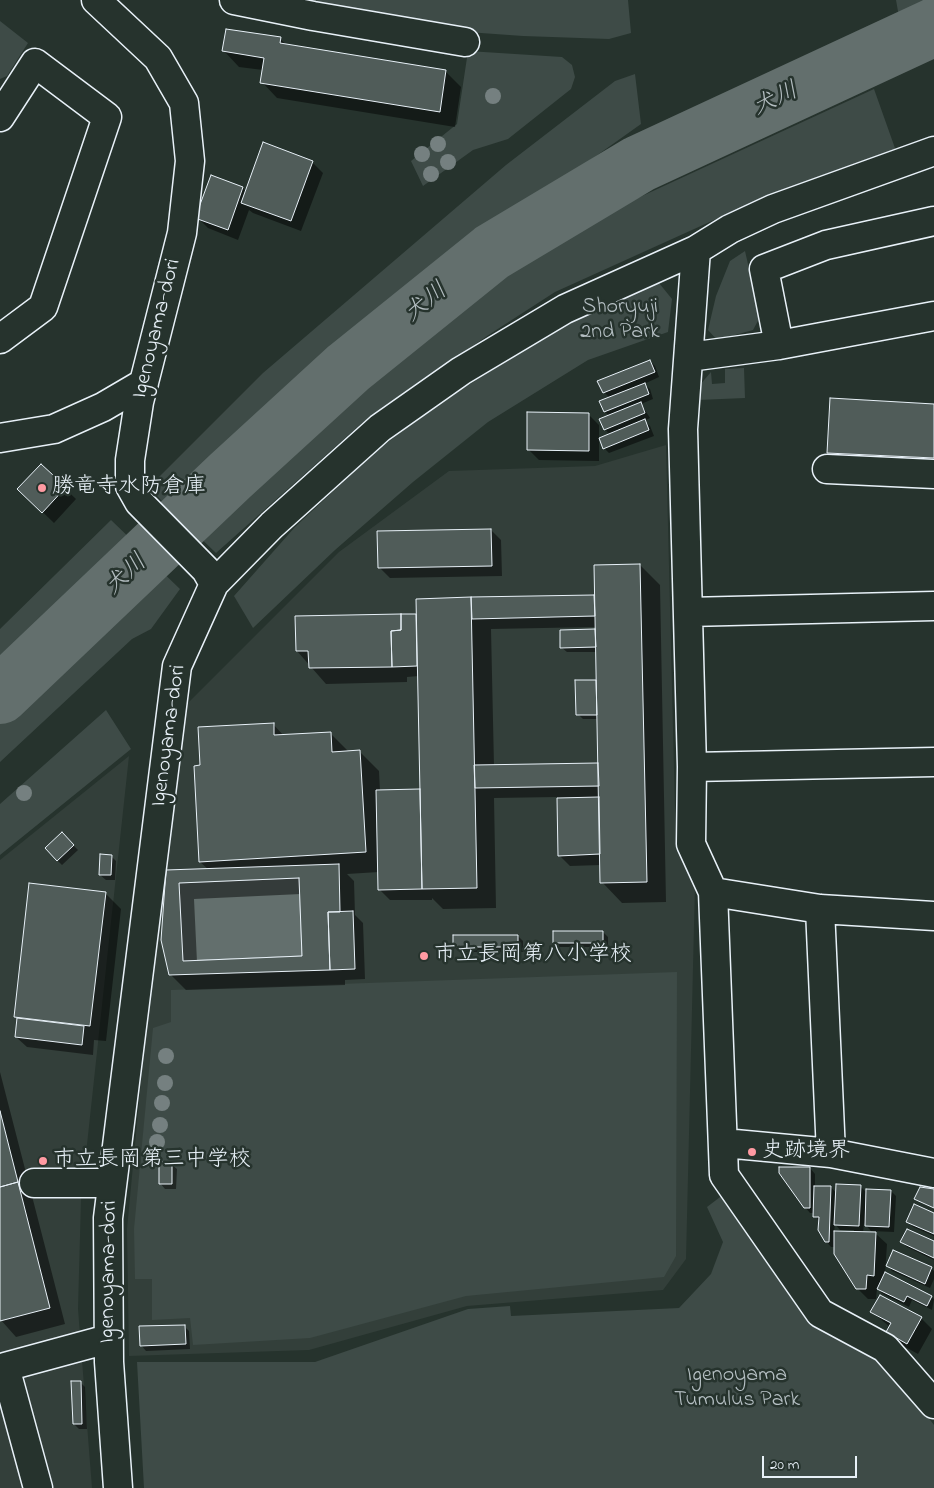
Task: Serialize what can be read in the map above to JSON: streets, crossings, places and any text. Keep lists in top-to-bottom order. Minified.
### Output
{"streets":{"street":["Igenoyama-dori"]},"water":["犬川"],"parks":["Shoryuji 2nd Park","Igenoyama Tumulus Park"],"places":["勝竜寺水防倉庫","市立長岡第八小学校","史跡境界","市立長岡第三中学校"],"scale_bar":"20 m"}
